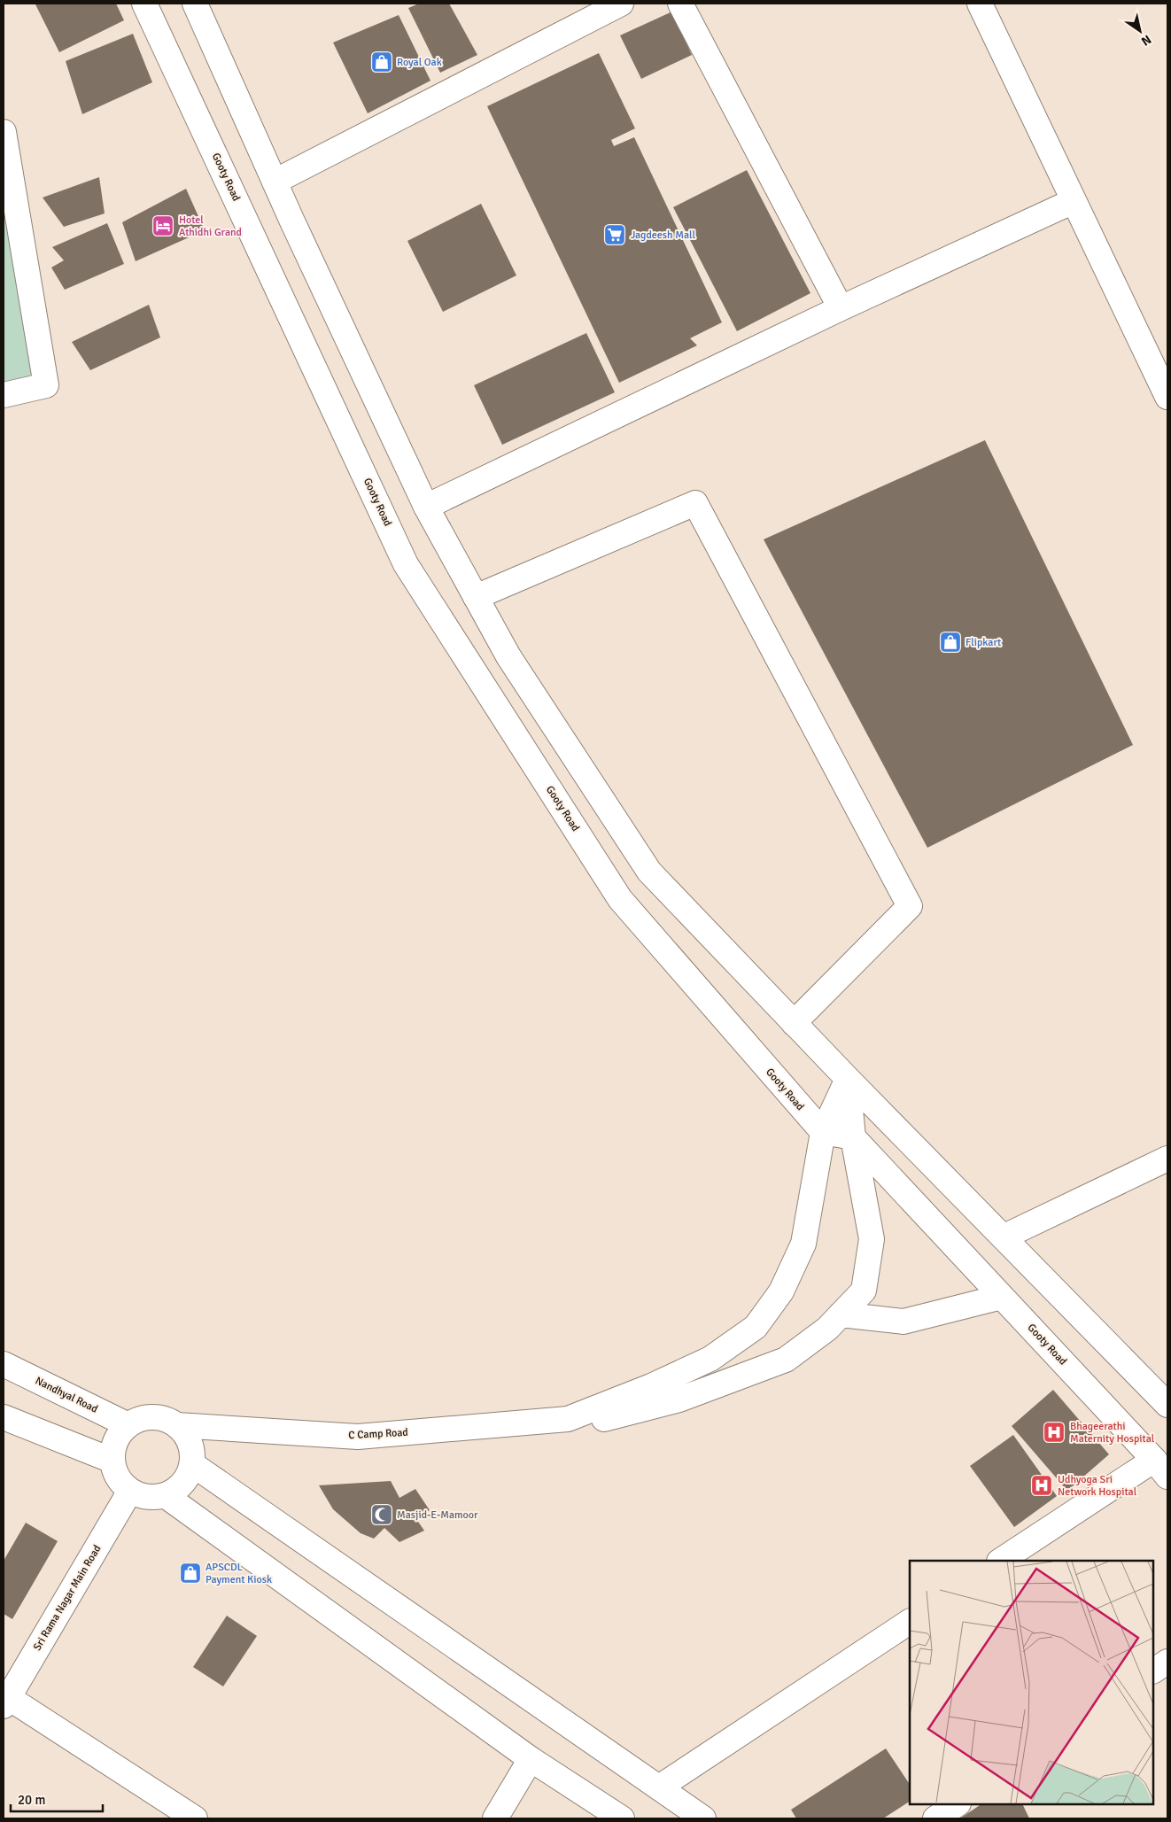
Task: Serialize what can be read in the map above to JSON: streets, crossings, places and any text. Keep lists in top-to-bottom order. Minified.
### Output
{"streets":{"main road":["Gooty Road","Nandhyal Road","C Camp Road","Sri Rama Nagar Main Road"]},"crossings":[["Nandhyal Road","C Camp Road"],["Nandhyal Road","Sri Rama Nagar Main Road"],["C Camp Road","Sri Rama Nagar Main Road"]],"places":{"shop":["Royal Oak","Flipkart","APSCDL Payment Kiosk"],"hotel":["Hotel Athidhi Grand"],"supermarket":["Jagdeesh Mall"],"hospital":["Bhageerathi Maternity Hospital","Udhyoga Sri Network Hospital"],"mosque":["Masjid-E-Mamoor"]},"scale_bar":"20 m","north":"bottom right"}
